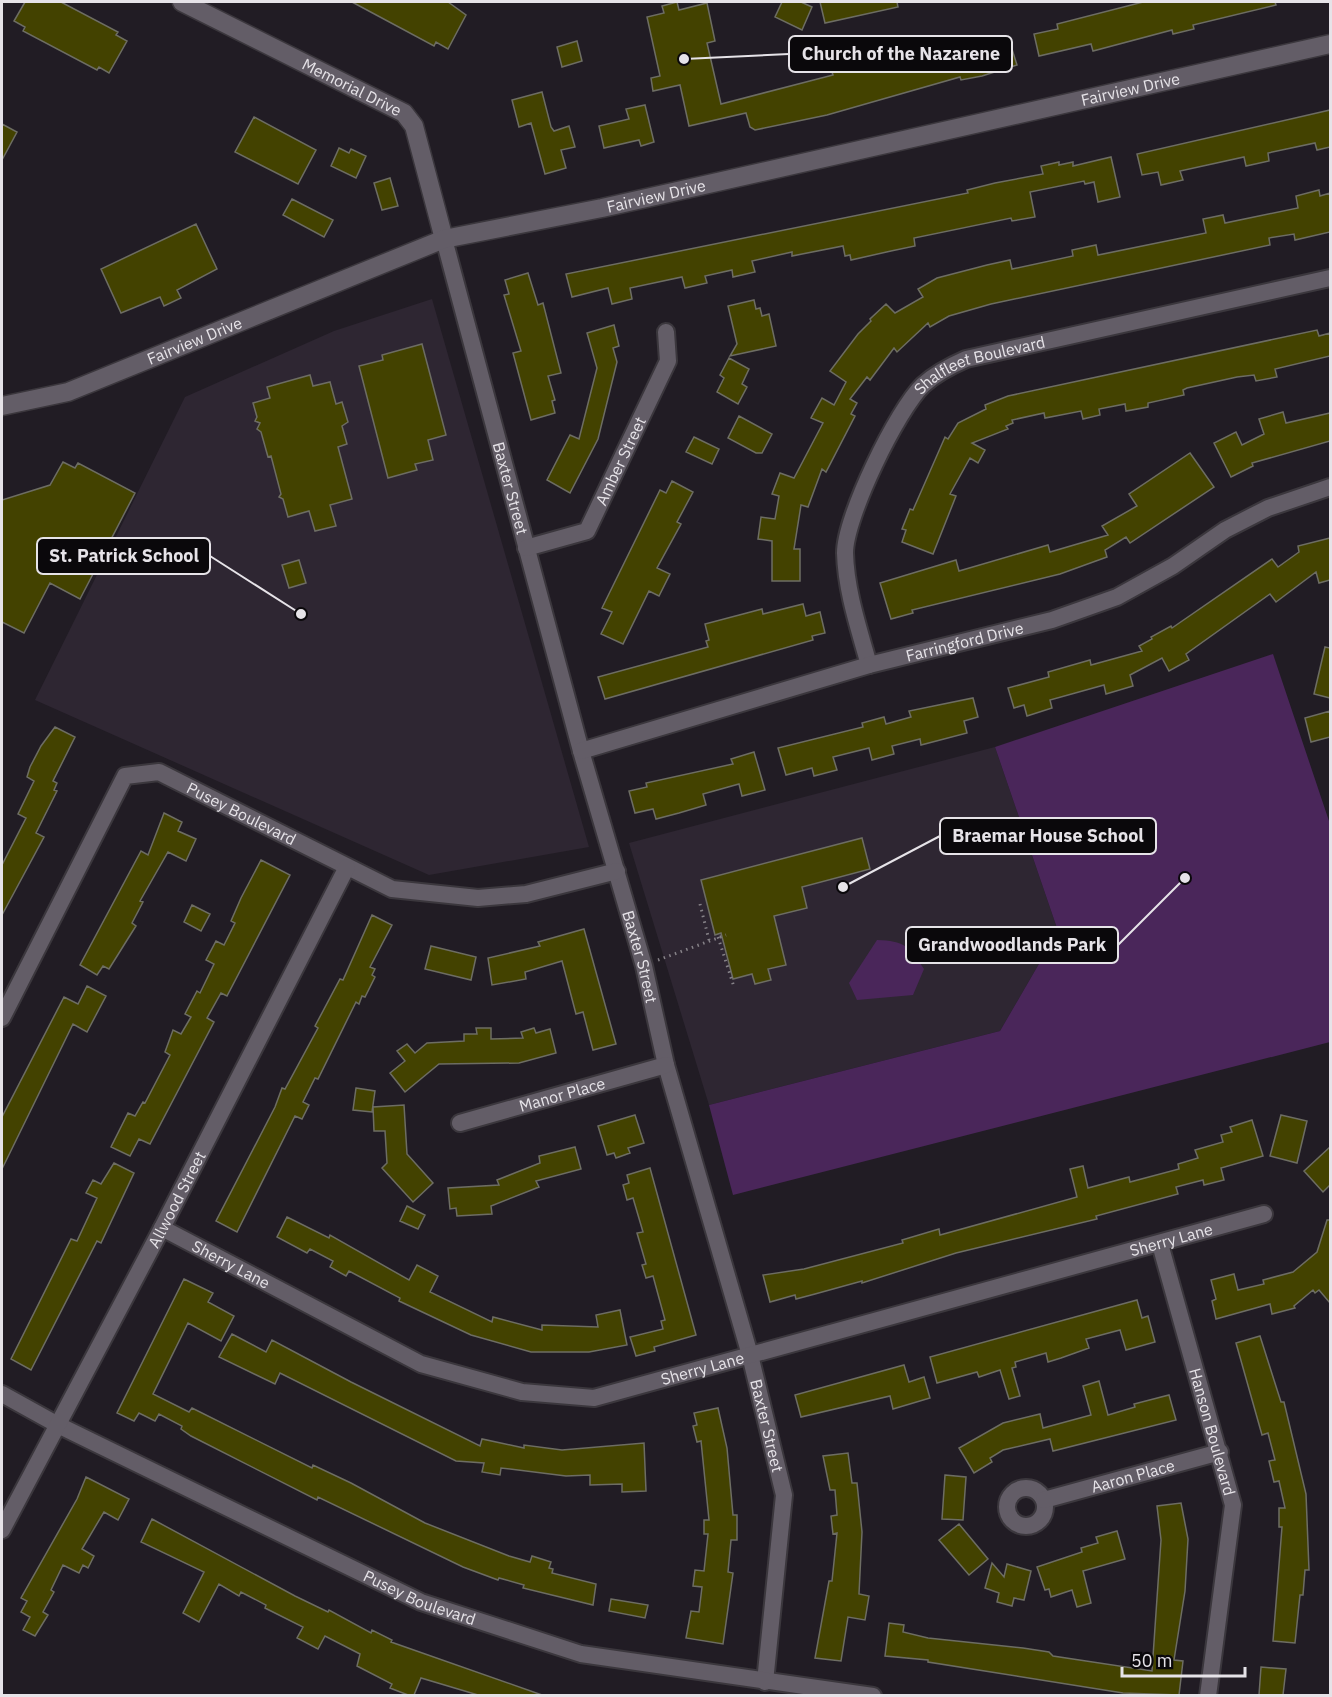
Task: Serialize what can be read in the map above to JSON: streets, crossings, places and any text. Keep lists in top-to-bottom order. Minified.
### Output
{"streets":{"main road":["Memorial Drive","Fairview Drive"],"street":["Shalfleet Boulevard","Amber Street","Baxter Street","Farringford Drive","Pusey Boulevard","Manor Place","Allwood Street","Sherry Lane","Hanson Boulevard","Aaron Place"]},"crossings":[["Memorial Drive","Fairview Drive"],["Memorial Drive","Baxter Street"],["Fairview Drive","Baxter Street"],["Shalfleet Boulevard","Farringford Drive"],["Amber Street","Baxter Street"],["Baxter Street","Farringford Drive"],["Baxter Street","Pusey Boulevard"],["Baxter Street","Manor Place"],["Baxter Street","Sherry Lane"],["Pusey Boulevard","Allwood Street"],["Allwood Street","Sherry Lane"],["Sherry Lane","Hanson Boulevard"],["Hanson Boulevard","Aaron Place"]],"places":["Church of the Nazarene","St. Patrick School","Grandwoodlands Park","Braemar House School"],"scale_bar":"50 m"}
